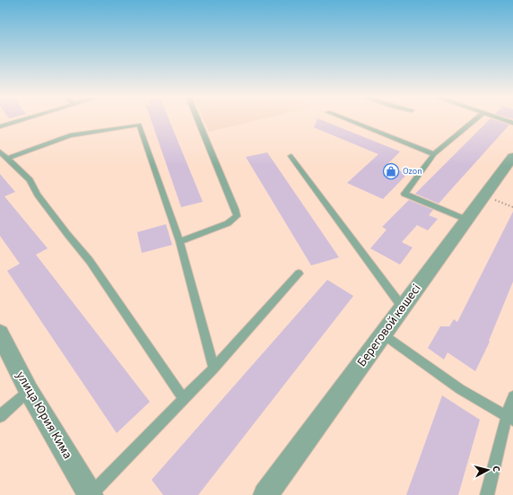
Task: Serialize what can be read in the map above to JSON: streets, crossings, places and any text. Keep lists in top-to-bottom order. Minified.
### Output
{"streets":{"street":["Береговой көшесі","улица Юрия Кима"]},"places":{"shop":["Ozon"]},"north":"right"}
